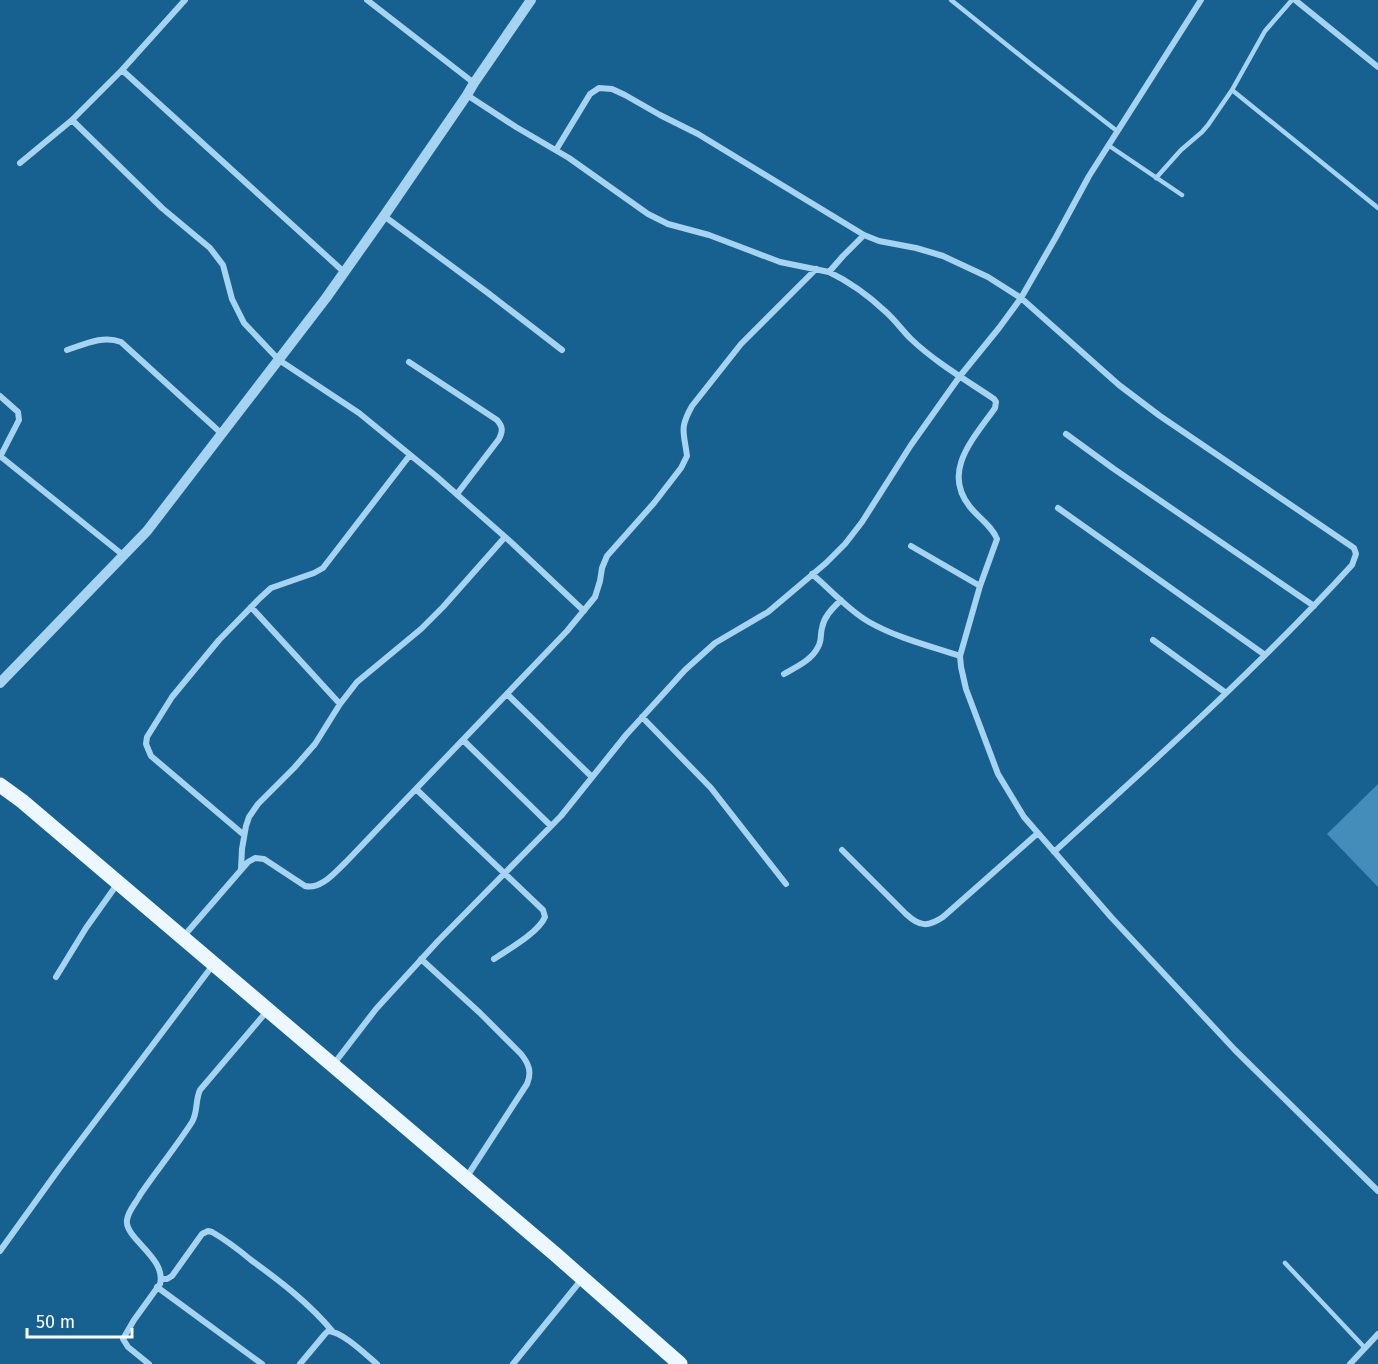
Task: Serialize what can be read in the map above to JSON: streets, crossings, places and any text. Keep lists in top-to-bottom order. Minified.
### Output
{"scale_bar":"50 m"}
